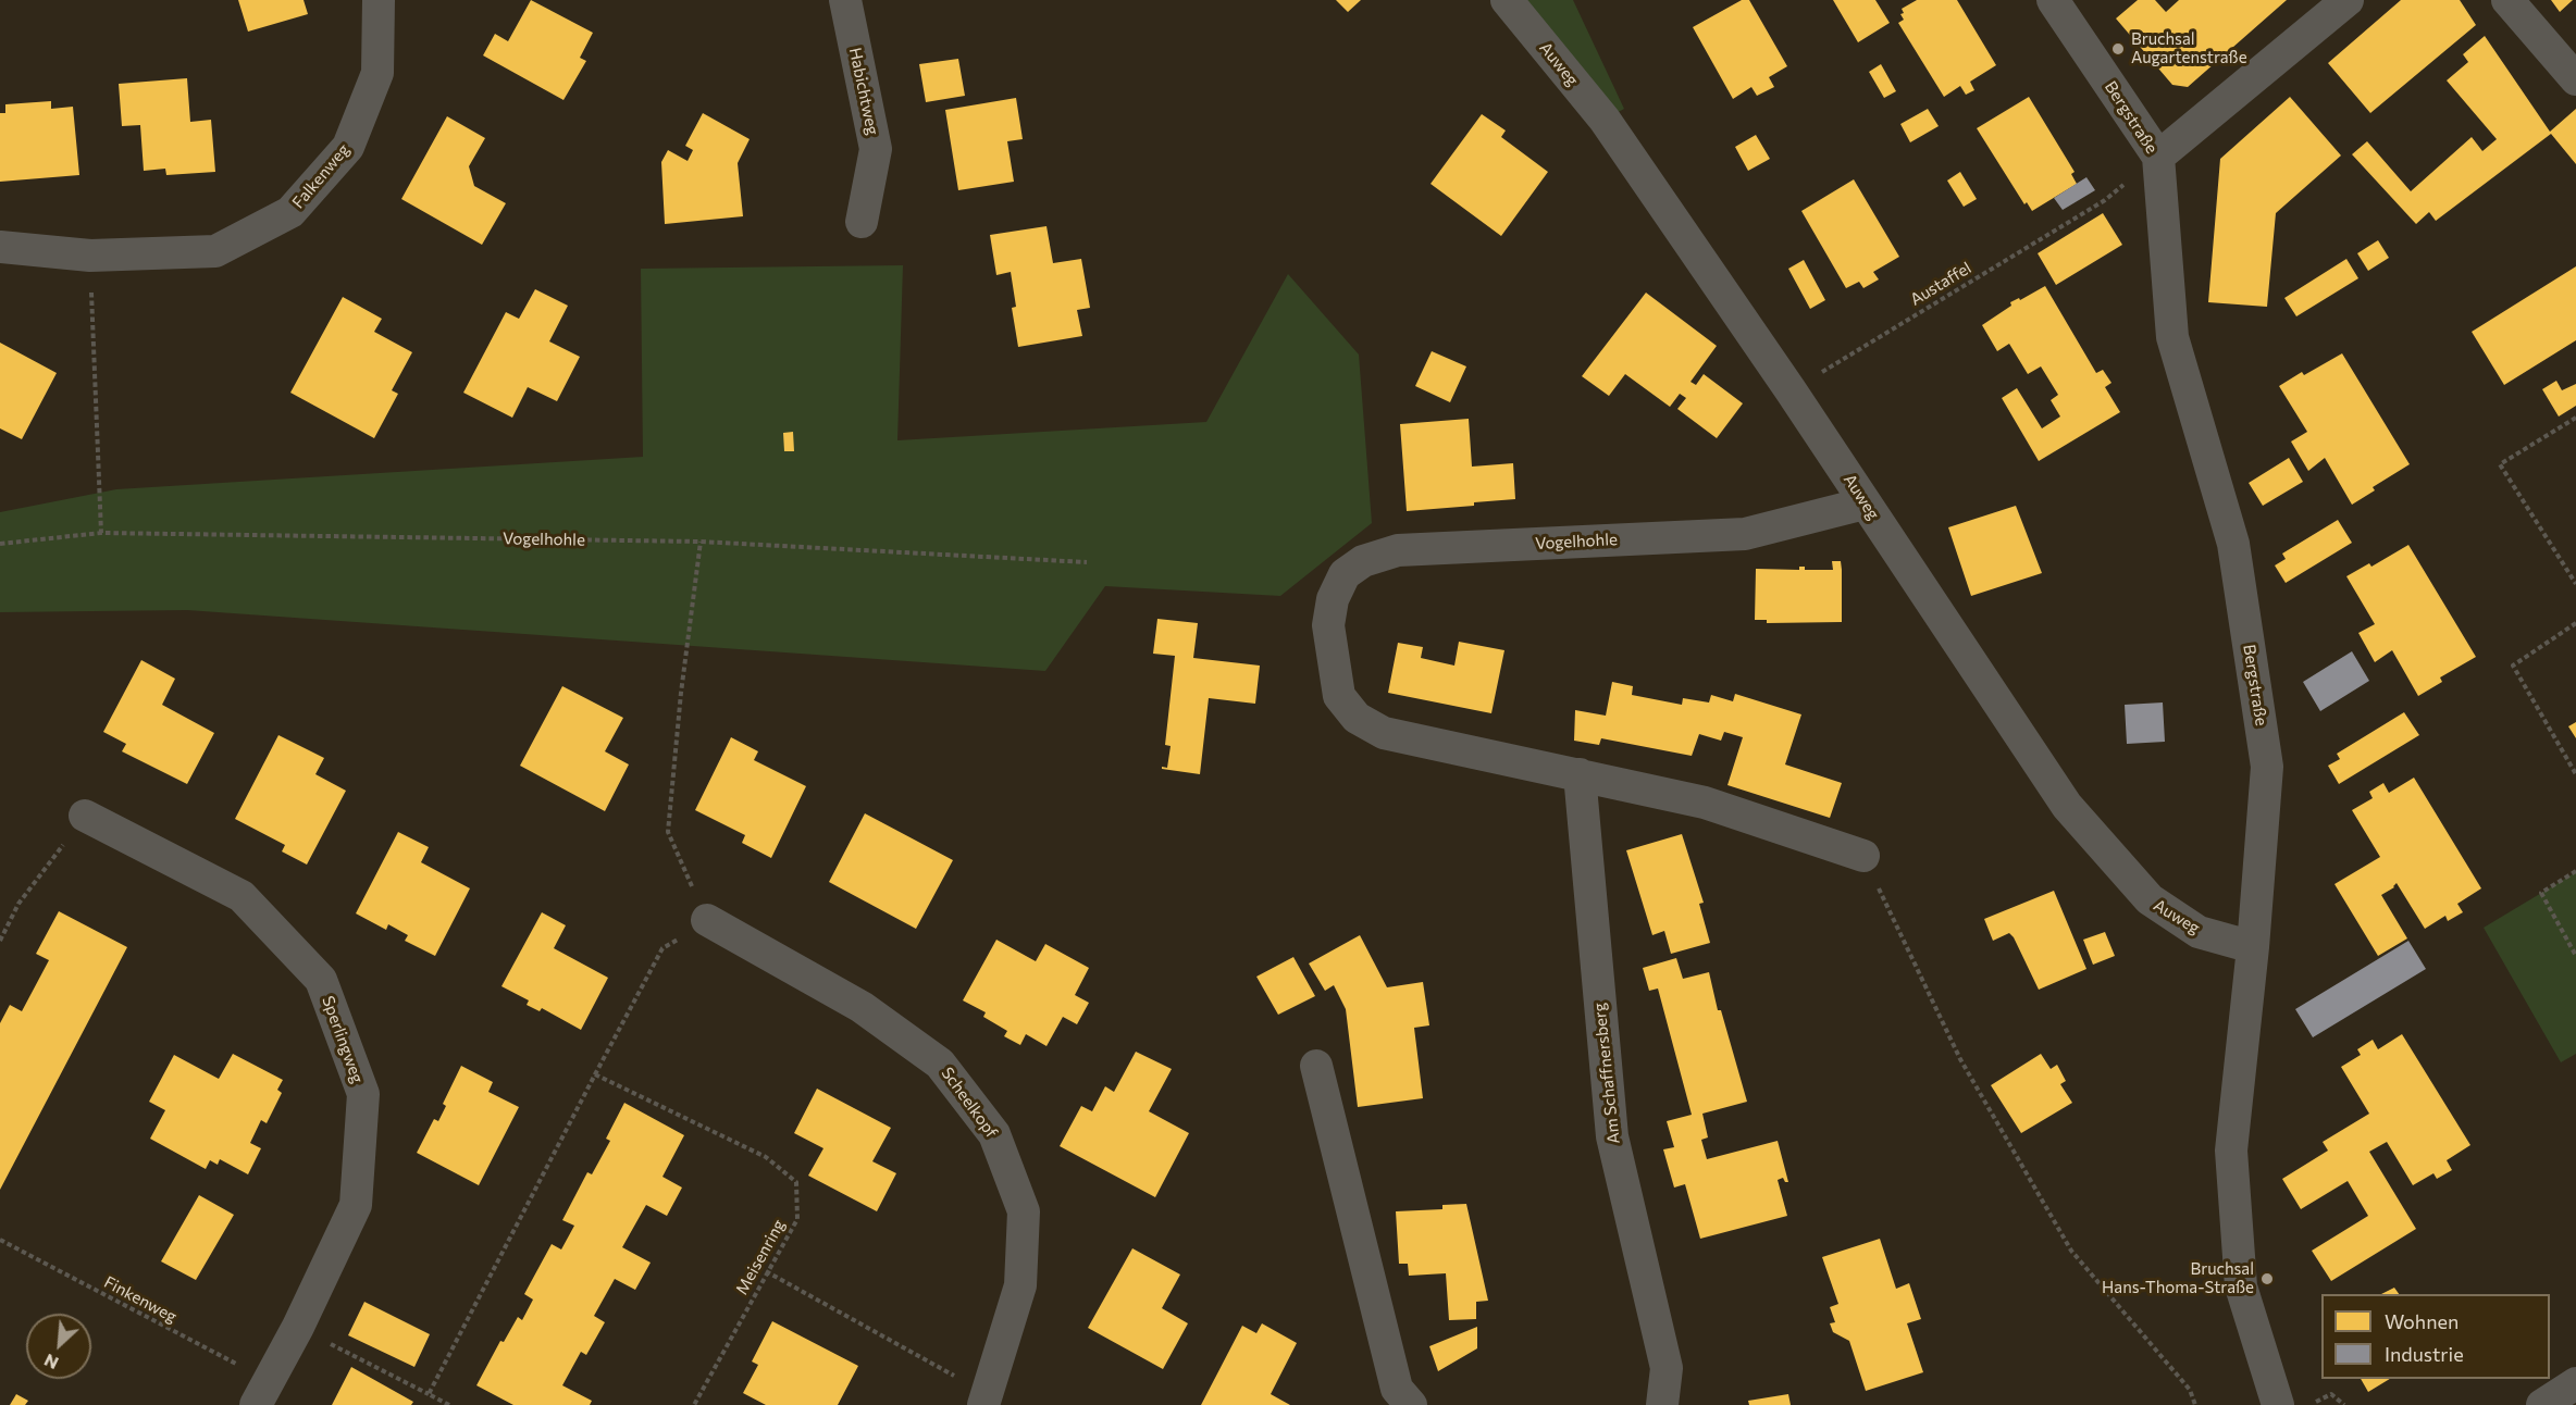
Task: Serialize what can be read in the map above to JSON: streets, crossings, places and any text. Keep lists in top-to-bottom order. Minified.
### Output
{"streets":{"street":["Auweg","Habichtweg","Bergstraße","Falkenweg","Vogelhohle","Sperlingweg","Am Schaffnersberg","Scheelkopf"],"path":["Austaffel","Meisenring","Finkenweg"]},"crossings":[["Auweg","Bergstraße"],["Auweg","Austaffel"],["Auweg","Vogelhohle"],["Vogelhohle","Am Schaffnersberg"],["Sperlingweg","Finkenweg"]],"places":["Bruchsal Augartenstraße","Bruchsal Hans-Thoma-Straße"],"legend":["Wohnen","Industrie"],"north":"bottom left"}
